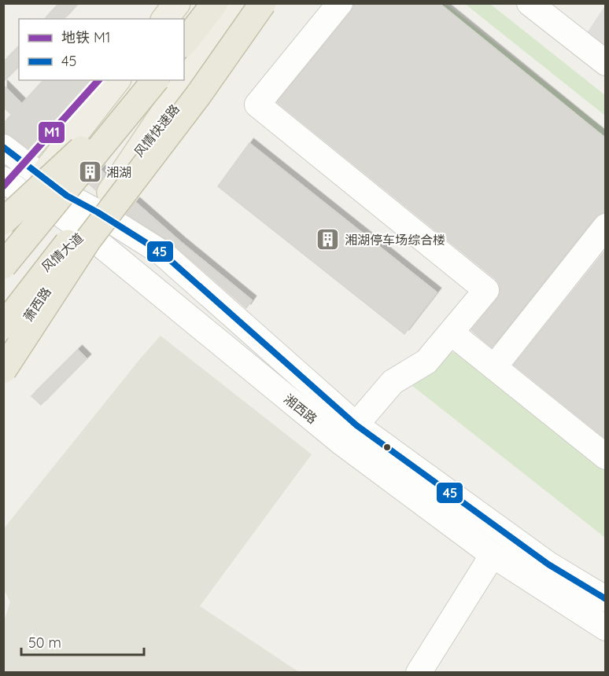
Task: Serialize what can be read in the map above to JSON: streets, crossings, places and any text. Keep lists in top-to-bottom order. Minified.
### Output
{"streets":{"highway":["风情快速路"],"main road":["风情大道","萧西路"],"street":["湘西路"]},"crossings":[["风情大道","萧西路"],["风情大道","湘西路"],["萧西路","湘西路"]],"places":{"building":["湘湖","湘湖停车场综合楼"]},"lines":["metro line M1","transit line 45"],"legend":["地铁 M1","45"],"scale_bar":"50 m"}
